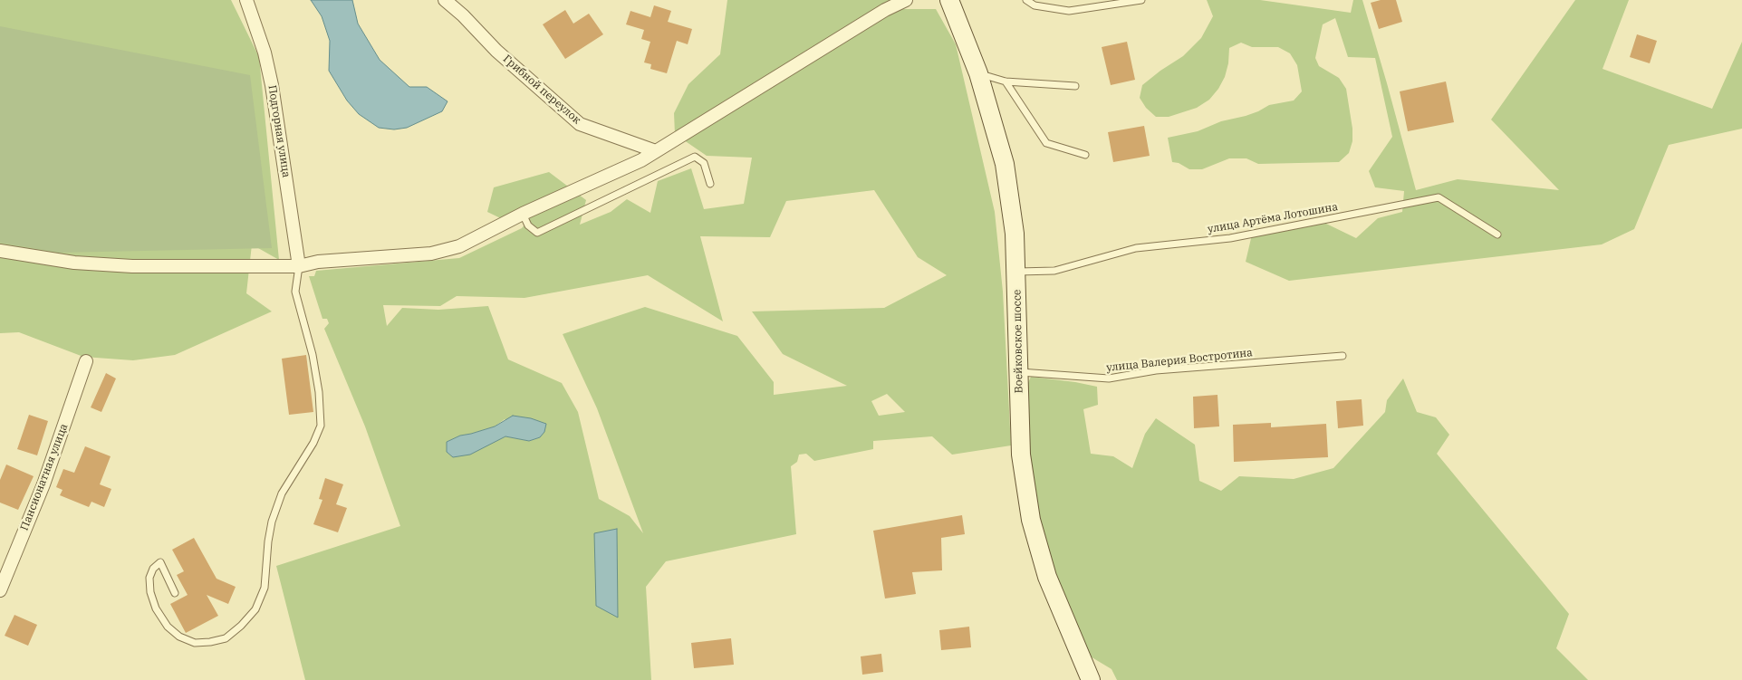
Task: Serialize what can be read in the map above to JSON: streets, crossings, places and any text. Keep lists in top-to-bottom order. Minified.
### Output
{"streets":{"street":["Грибной переулок","Подгорная улица","Воейковское шоссе","Пансионатная улица"],"lane":["улица Артёма Лотошина","улица Валерия Востротина"]},"crossings":[["улица Артёма Лотошина","Воейковское шоссе"],["Воейковское шоссе","улица Валерия Востротина"]]}
